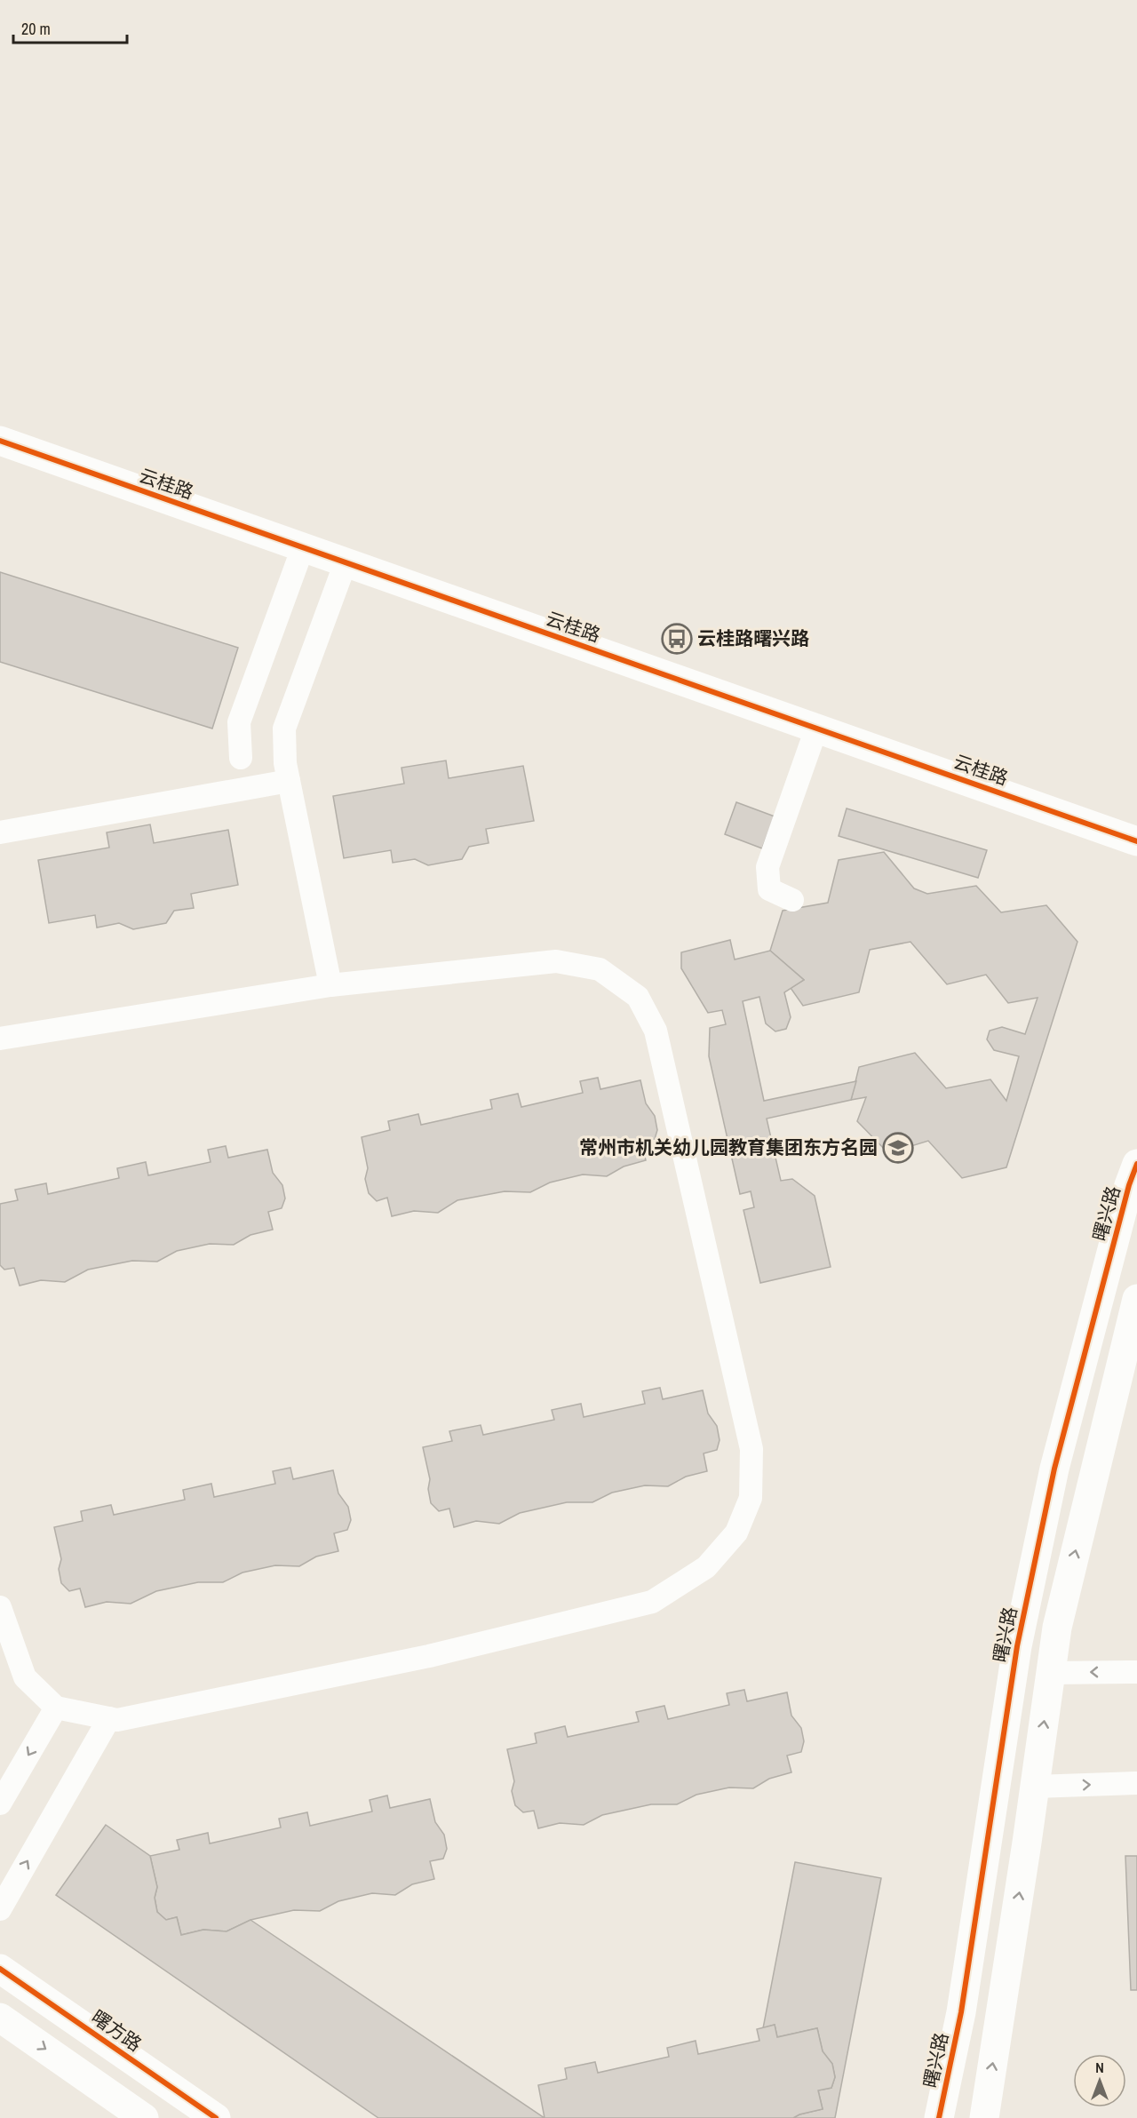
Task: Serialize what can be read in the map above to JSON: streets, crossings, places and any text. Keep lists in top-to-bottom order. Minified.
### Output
{"streets":{"street":["云桂路","曙兴路","曙方路"]},"places":{"bus stop":["云桂路曙兴路"],"school or university":["常州市机关幼儿园教育集团东方名园"]},"scale_bar":"20 m","north":"top"}
